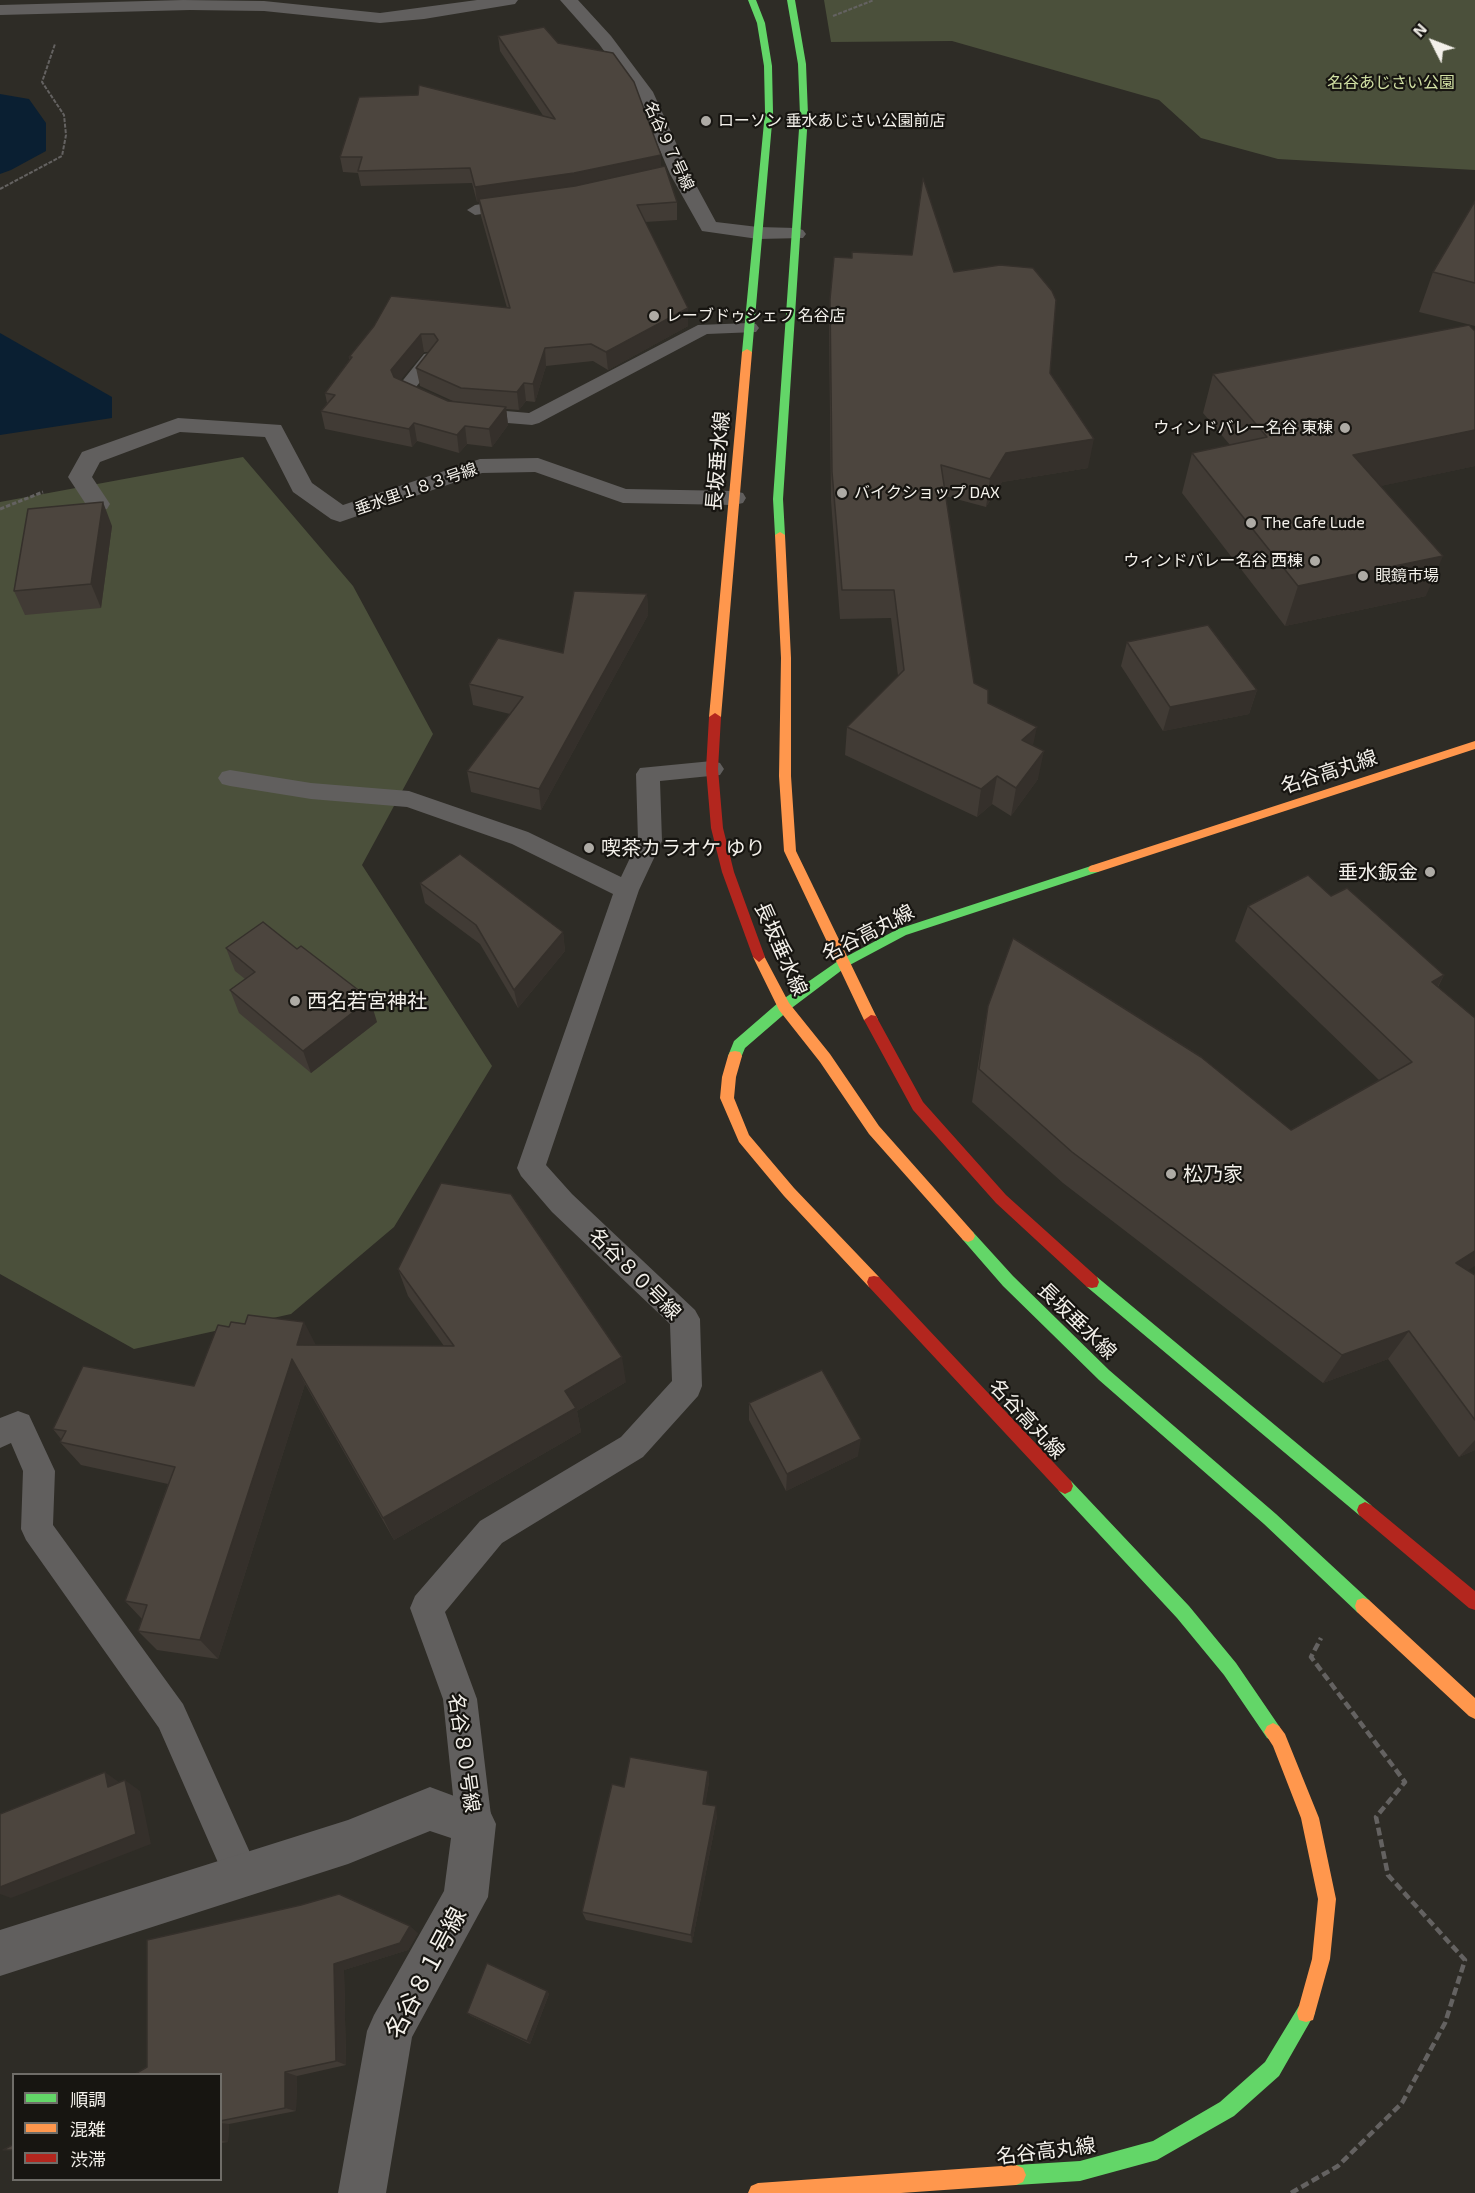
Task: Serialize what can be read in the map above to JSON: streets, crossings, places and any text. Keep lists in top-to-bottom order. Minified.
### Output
{"streets":{"main road":["長坂垂水線","名谷高丸線"],"street":["名谷９７号線","垂水里１８３号線","名谷８１号線"],"lane":["名谷８０号線"]},"crossings":[["名谷９７号線","長坂垂水線"],["長坂垂水線","垂水里１８３号線"],["長坂垂水線","名谷高丸線"],["長坂垂水線","名谷８０号線"],["名谷８０号線","名谷８１号線"]],"parks":["名谷あじさい公園"],"places":["ローソン 垂水あじさい公園前店","レーブドゥシェフ 名谷店","ウィンドバレー名谷 東棟","バイクショップ DAX","The Cafe Lude","ウィンドバレー名谷 西棟","眼鏡市場","喫茶カラオケ ゆり","垂水鈑金","西名若宮神社","松乃家"],"legend":["順調","混雑","渋滞"],"north":"top left"}
